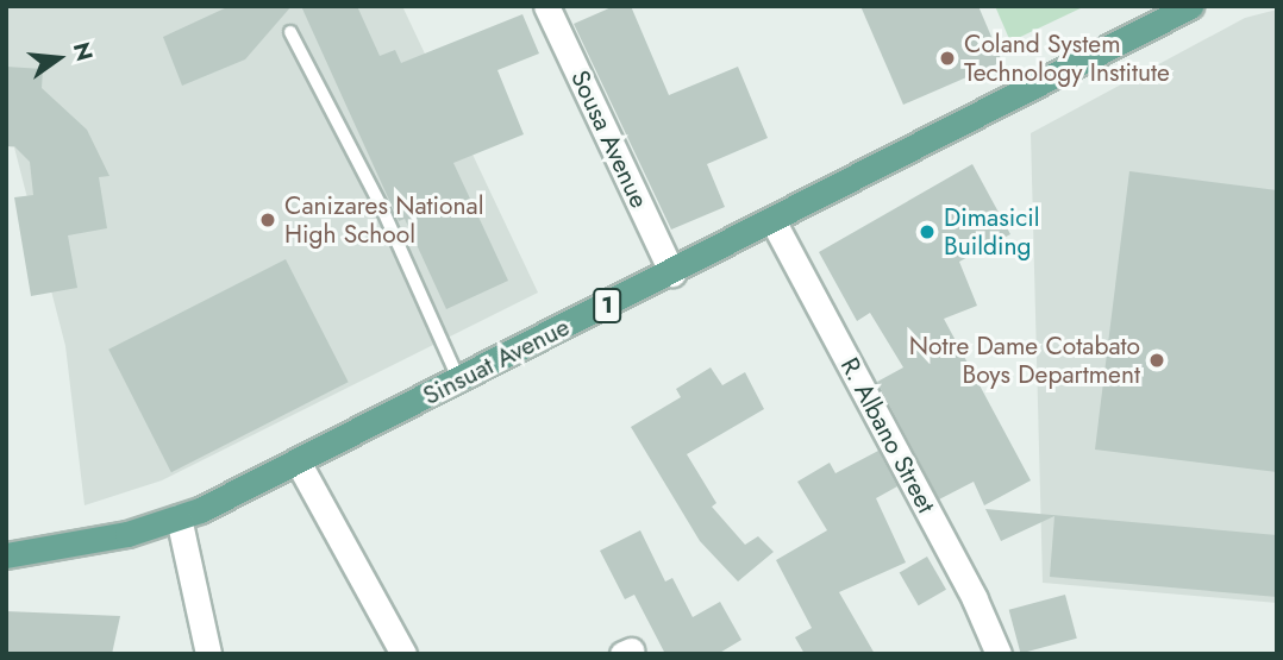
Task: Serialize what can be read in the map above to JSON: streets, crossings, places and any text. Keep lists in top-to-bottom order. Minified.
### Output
{"streets":{"main road":["1","Sinsuat Avenue"],"street":["Sousa Avenue","R. Albano Street"]},"crossings":[["Sousa Avenue","Sinsuat Avenue"],["Sinsuat Avenue","R. Albano Street"]],"places":["Coland System Technology Institute","Canizares National High School","Dimasicil Building","Notre Dame Cotabato Boys Department"],"north":"right"}
